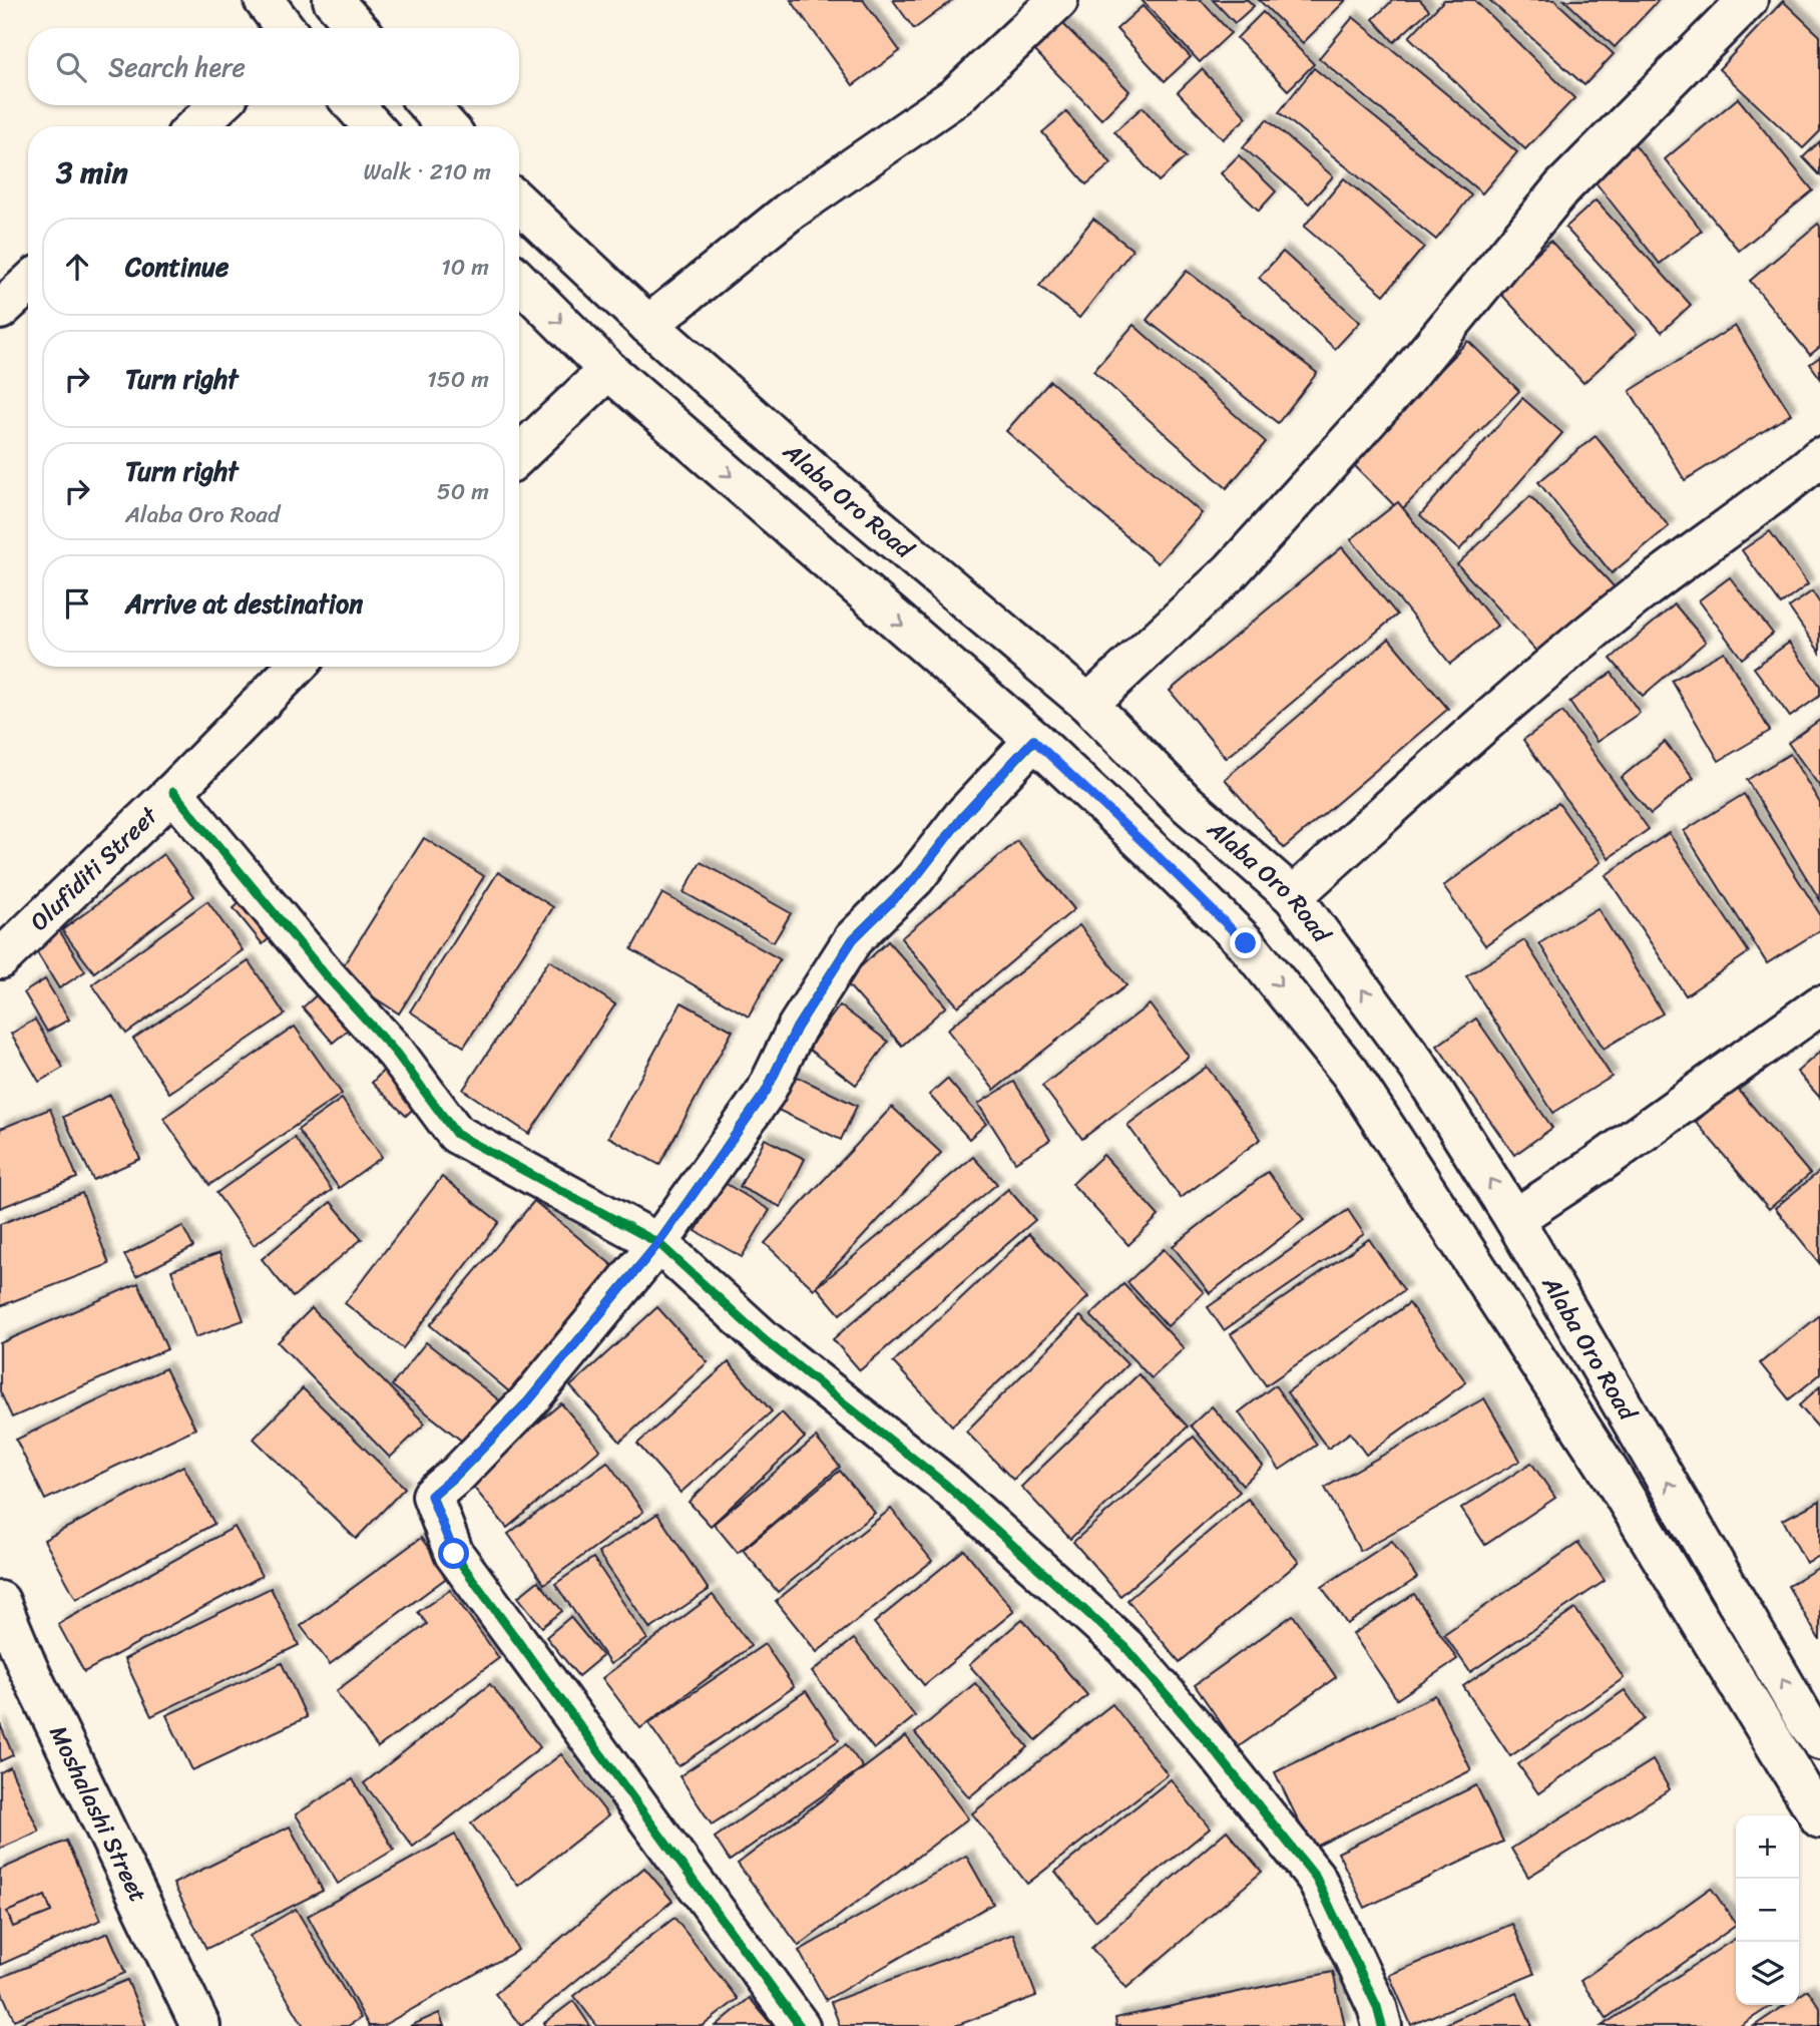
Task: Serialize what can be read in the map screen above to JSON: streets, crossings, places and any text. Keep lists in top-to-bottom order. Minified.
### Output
{"streets":{"street":["Alaba Oro Road","Olufiditi Street","Moshalashi Street"]},"page":{"search":"Search here","heading":["3 min","Walk · 210 m"],"list":[["Continue","10 m"],["Turn right","150 m"],["Turn right","Alaba Oro Road","50 m"],"Arrive at destination"],"map_buttons":["+","−"]}}
